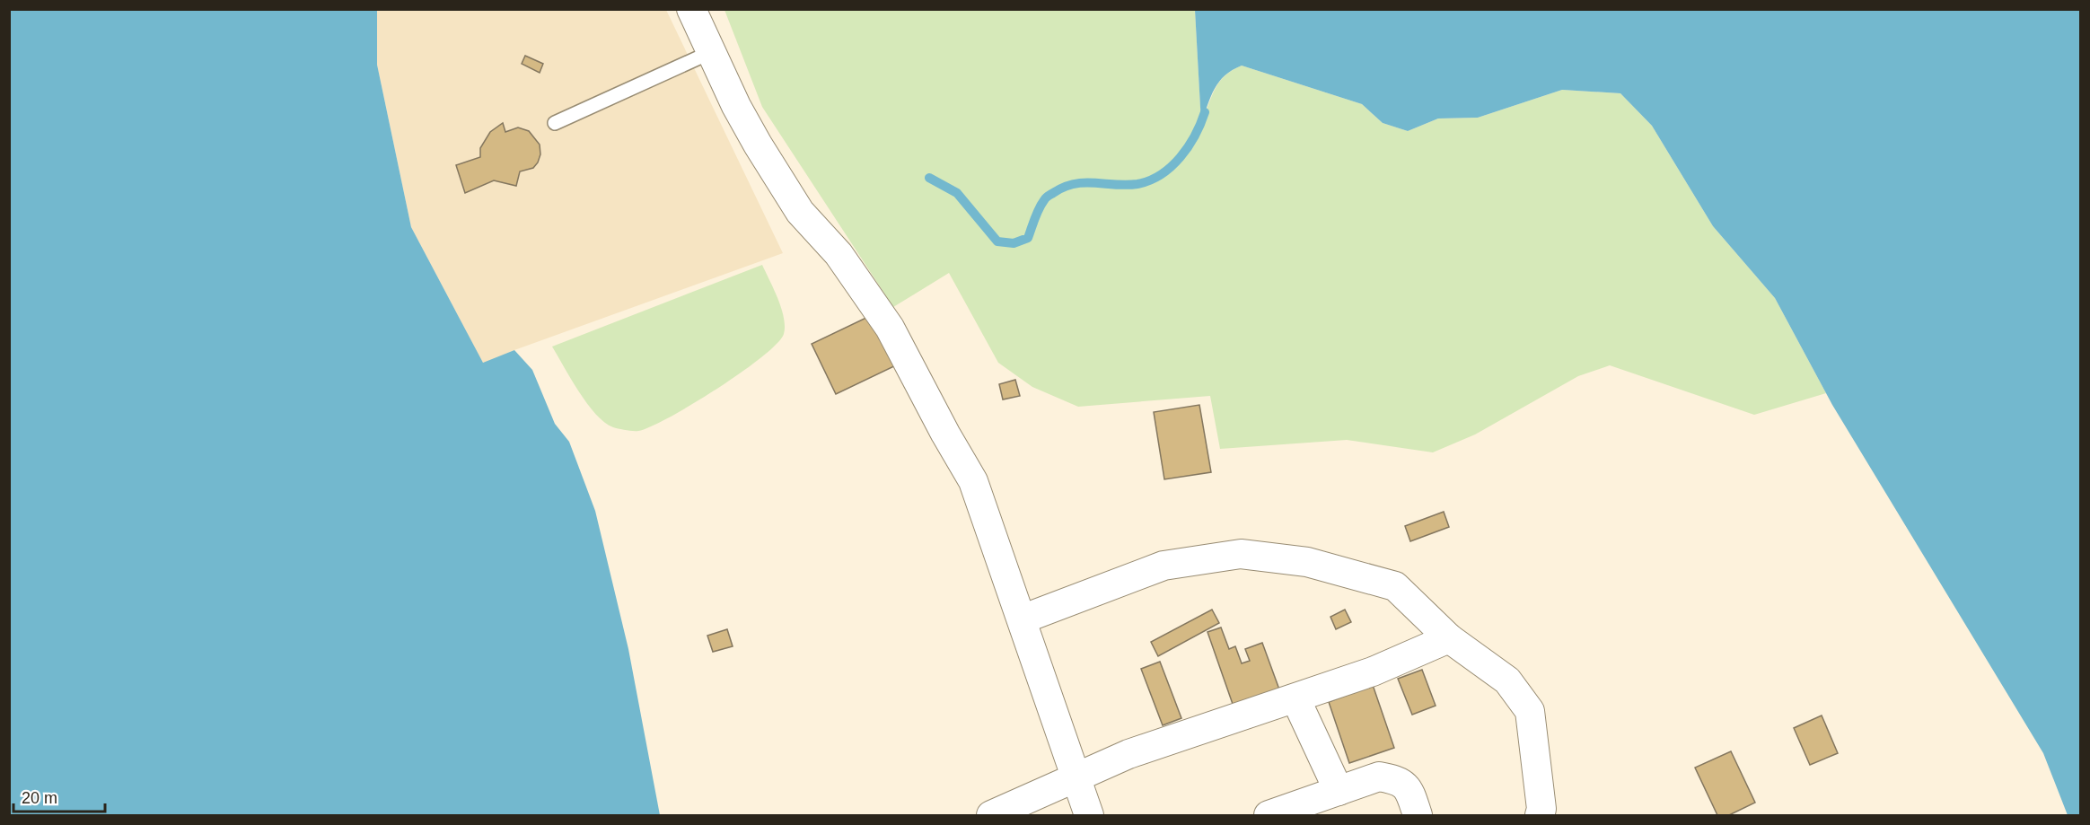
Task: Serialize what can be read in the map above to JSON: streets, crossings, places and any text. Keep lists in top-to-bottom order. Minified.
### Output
{"scale_bar":"20 m"}
